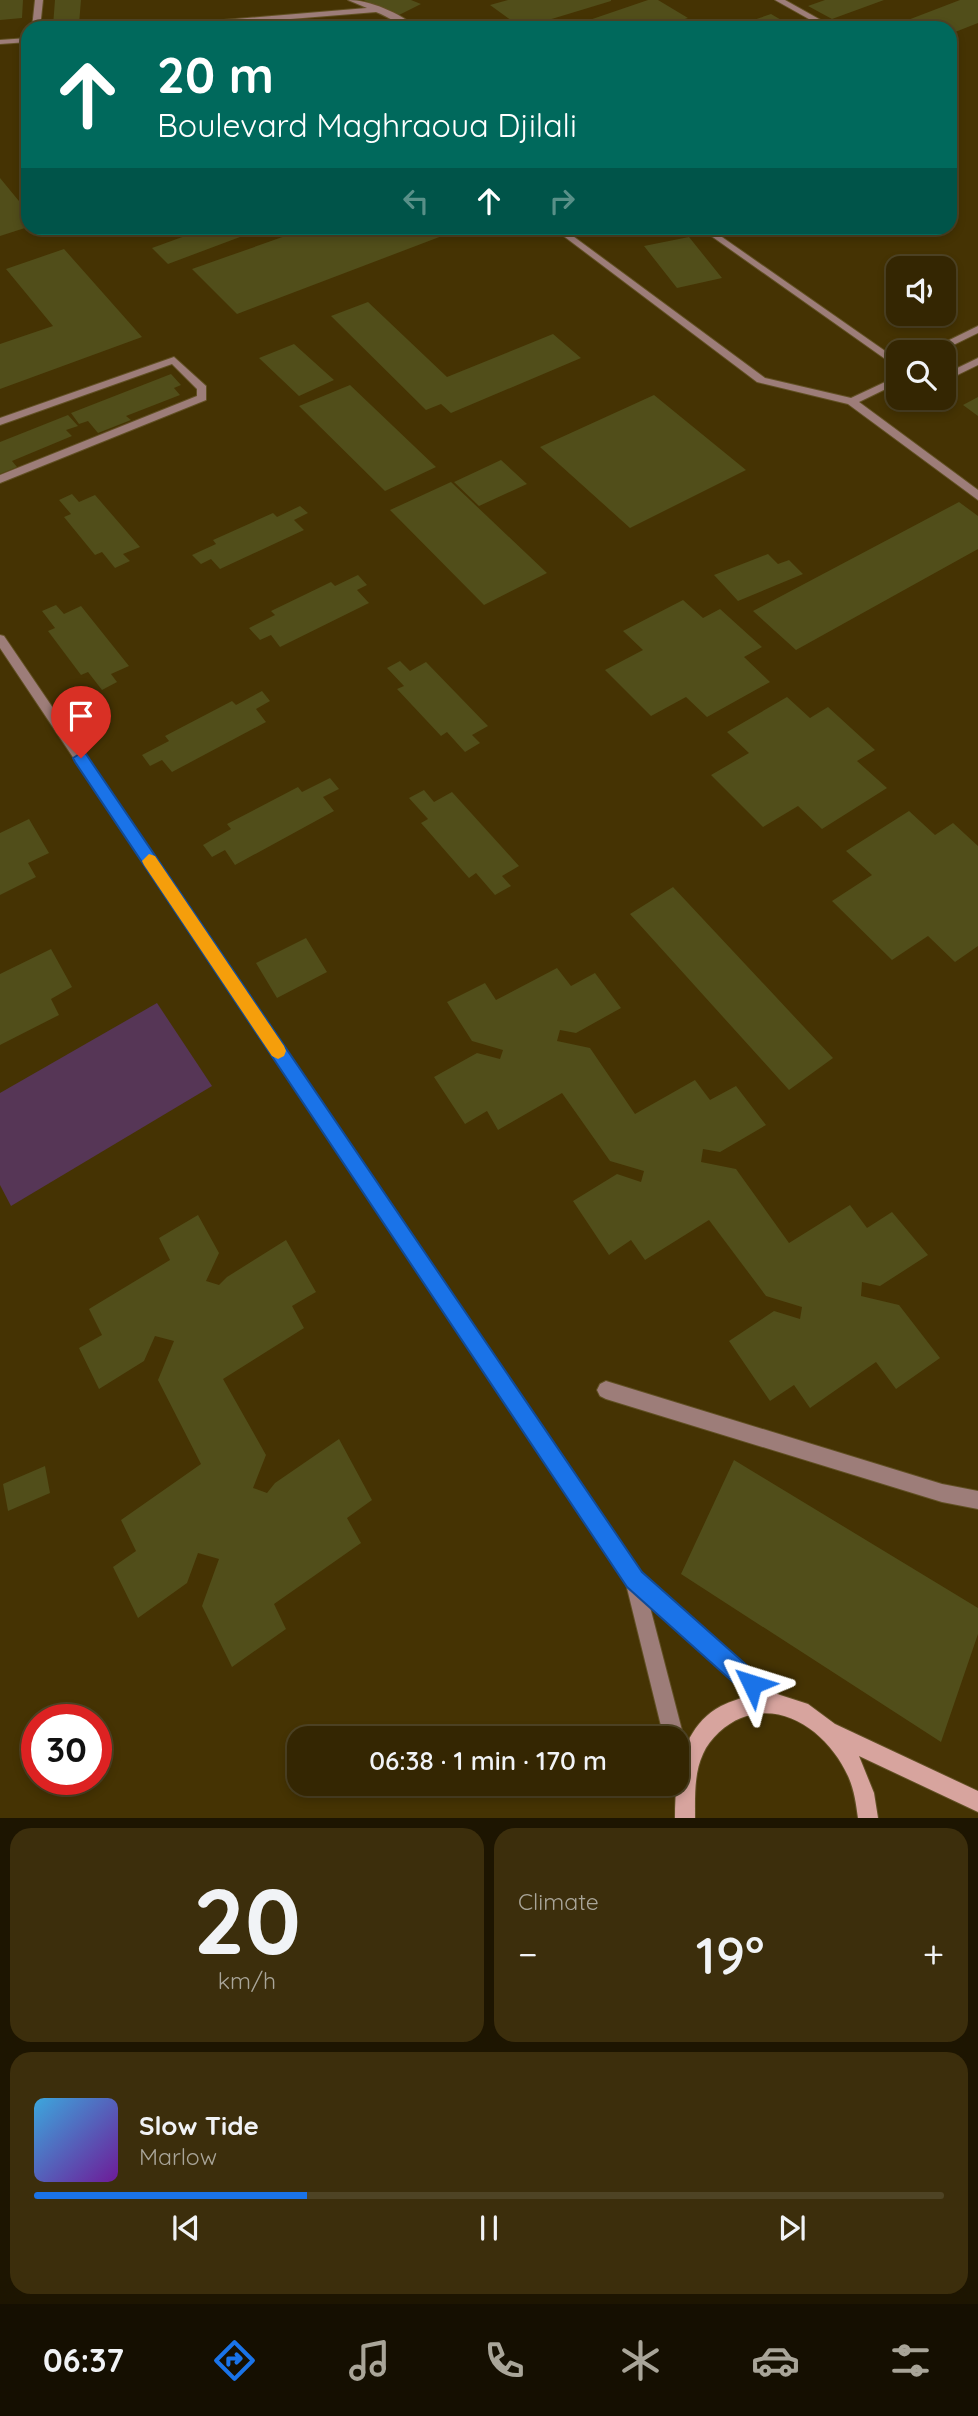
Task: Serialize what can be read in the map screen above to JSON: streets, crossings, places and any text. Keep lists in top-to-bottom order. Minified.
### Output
{"page":{"turn":["20 m","Boulevard Maghraoua Djilali"],"limit":"30","trip":"06:38 · 1 min · 170 m","tile":[["20","km/h"],"Climate"],"heat":["−","19°","+"],"song":["Slow Tide","Marlow"],"tabs":"06:37"}}
